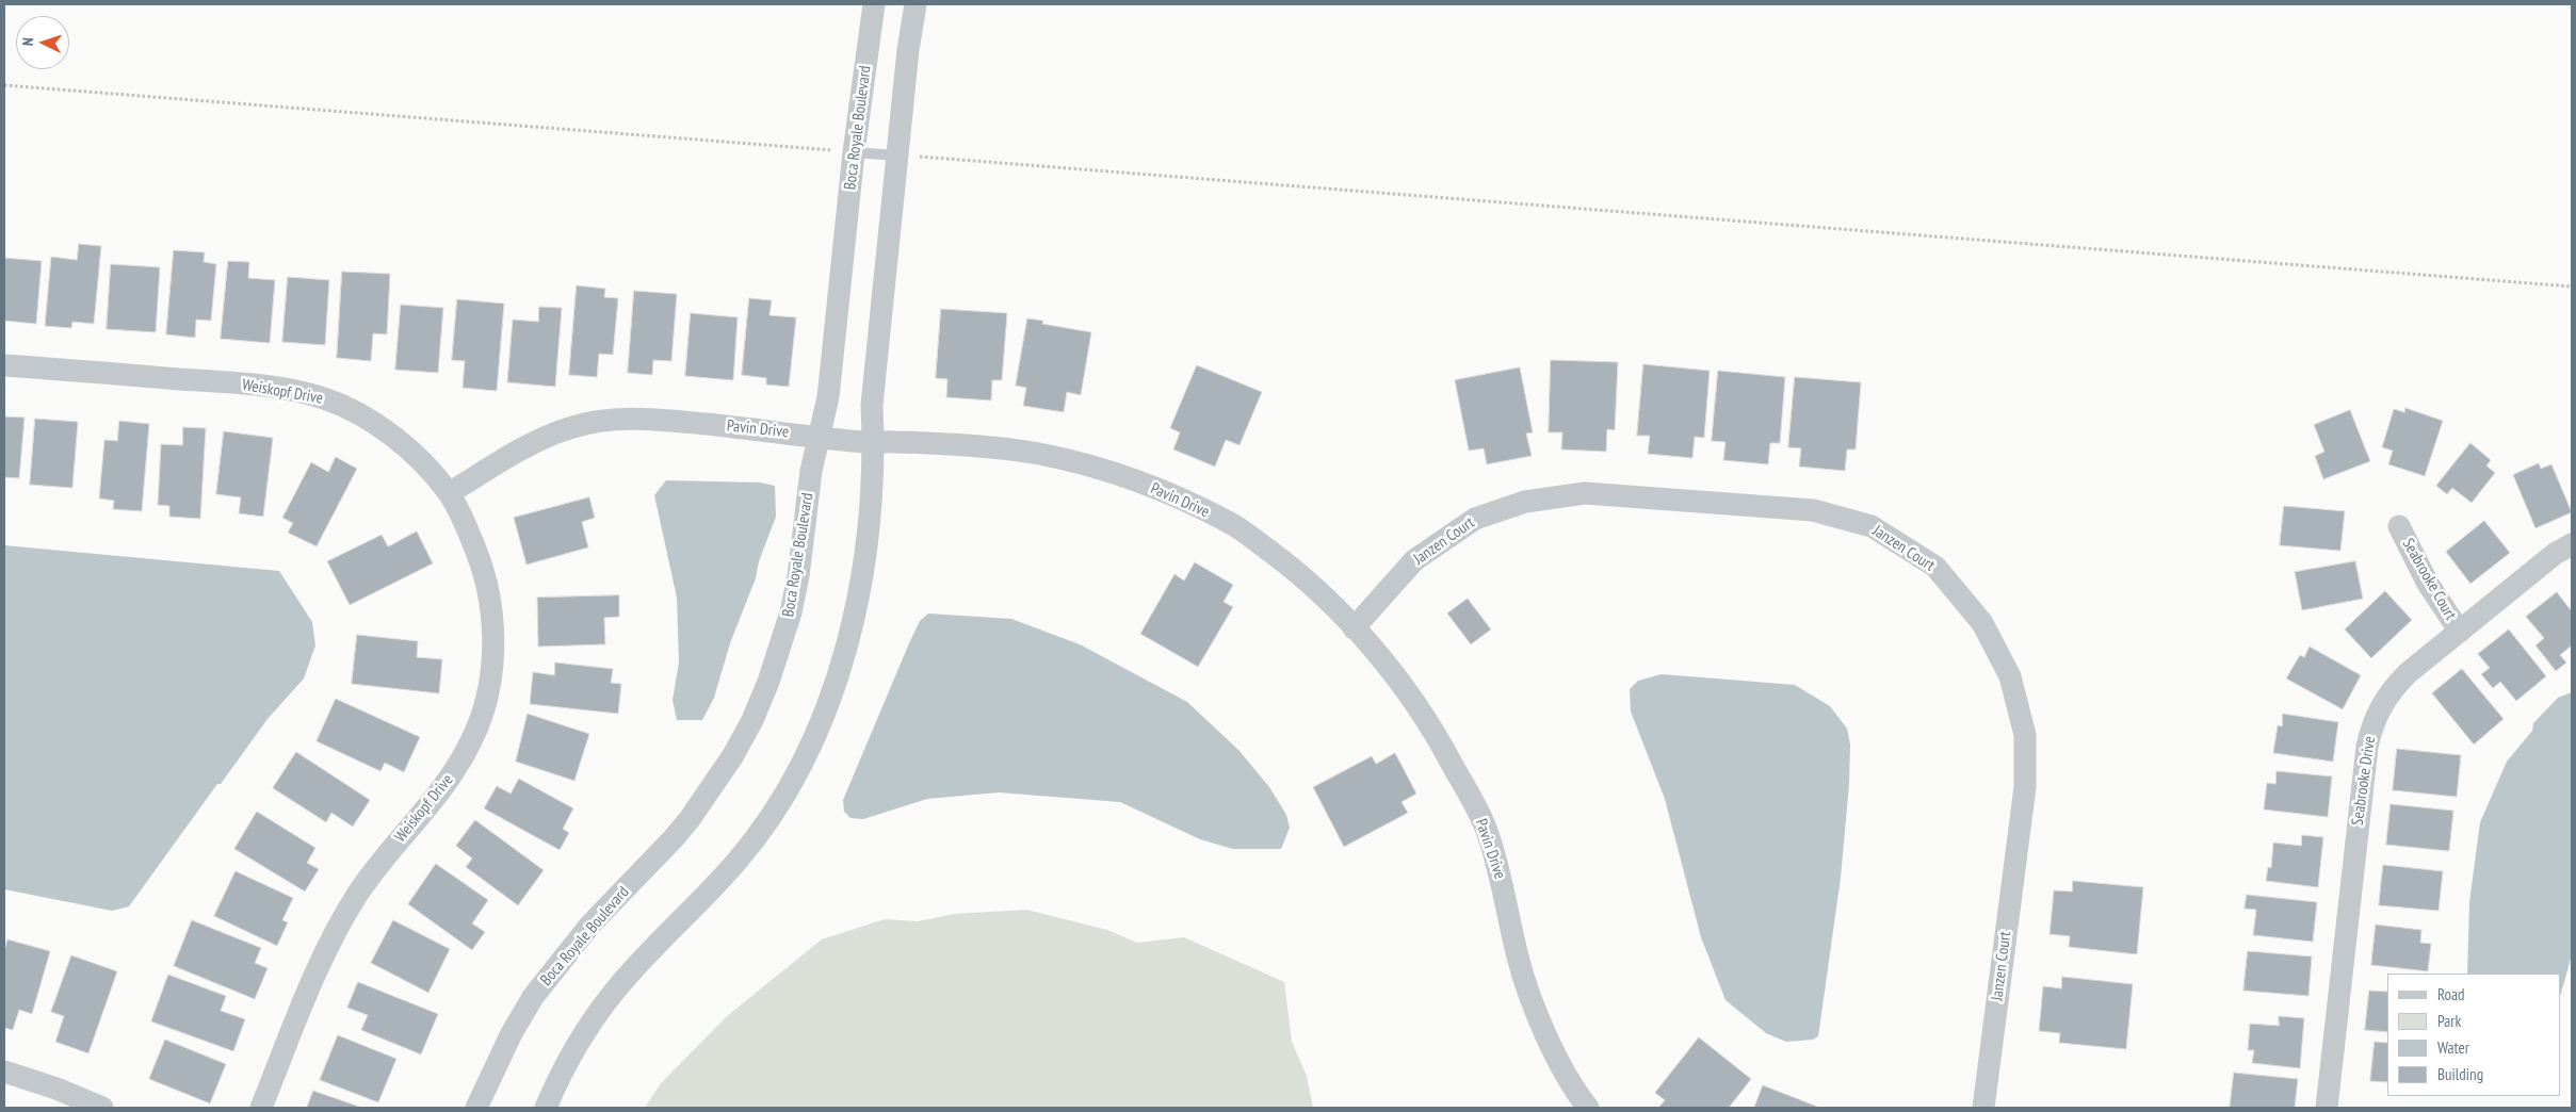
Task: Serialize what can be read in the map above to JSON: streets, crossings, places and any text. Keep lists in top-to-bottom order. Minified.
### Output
{"streets":{"street":["Boca Royale Boulevard","Weiskopf Drive","Pavin Drive","Janzen Court","Seabrooke Court","Seabrooke Drive"]},"crossings":[["Boca Royale Boulevard","Pavin Drive"],["Weiskopf Drive","Pavin Drive"],["Pavin Drive","Janzen Court"],["Seabrooke Court","Seabrooke Drive"]],"legend":["Road","Park","Water","Building"],"north":"left"}
